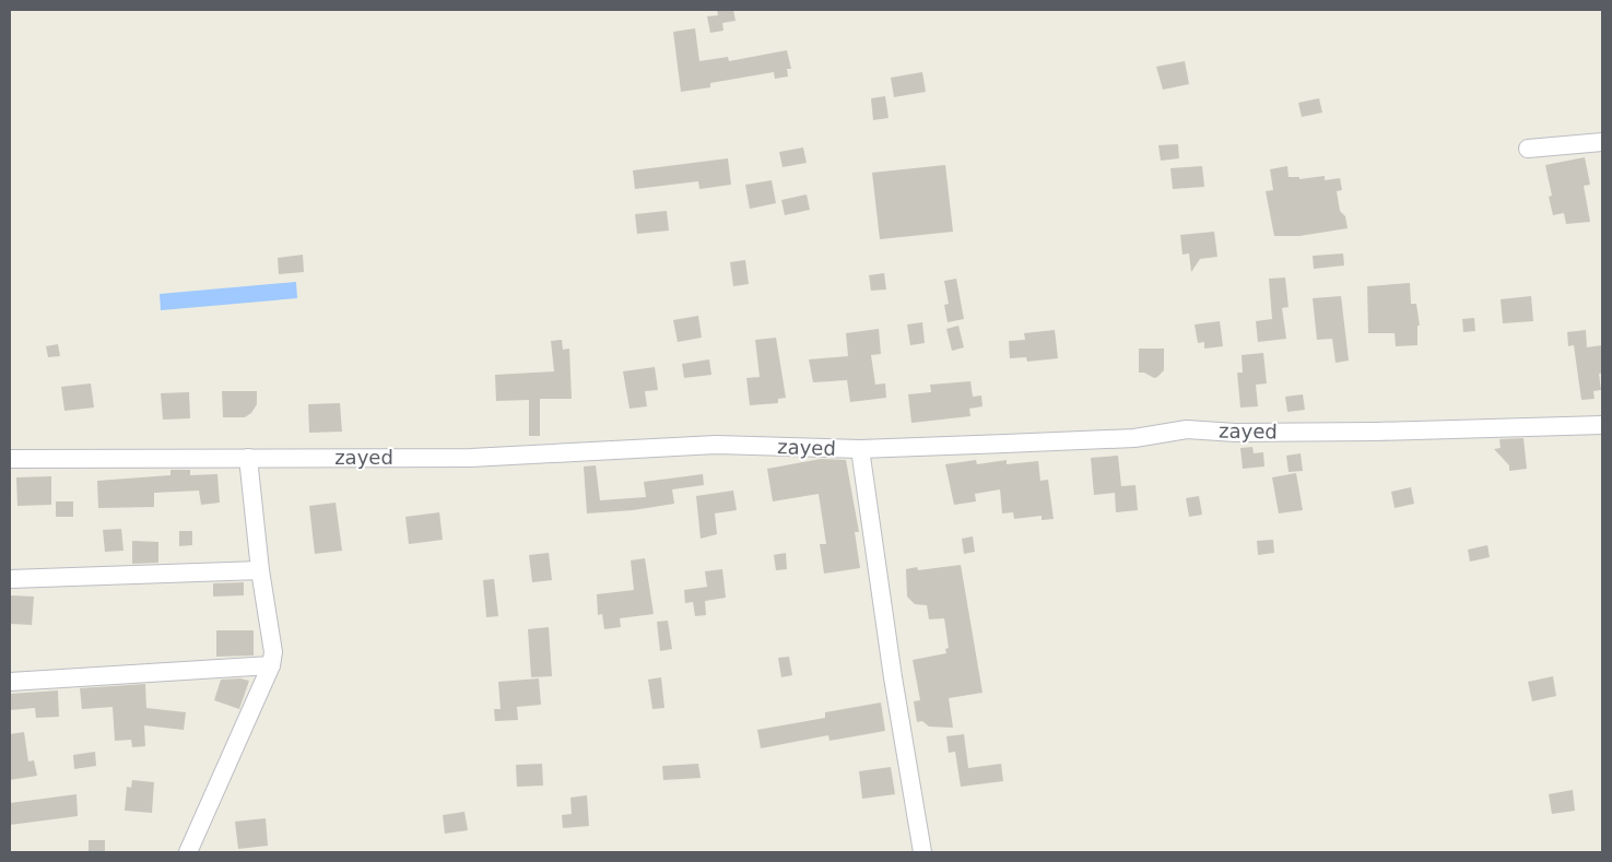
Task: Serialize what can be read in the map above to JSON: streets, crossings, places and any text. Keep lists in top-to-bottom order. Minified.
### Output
{"streets":{"street":["zayed"]}}
